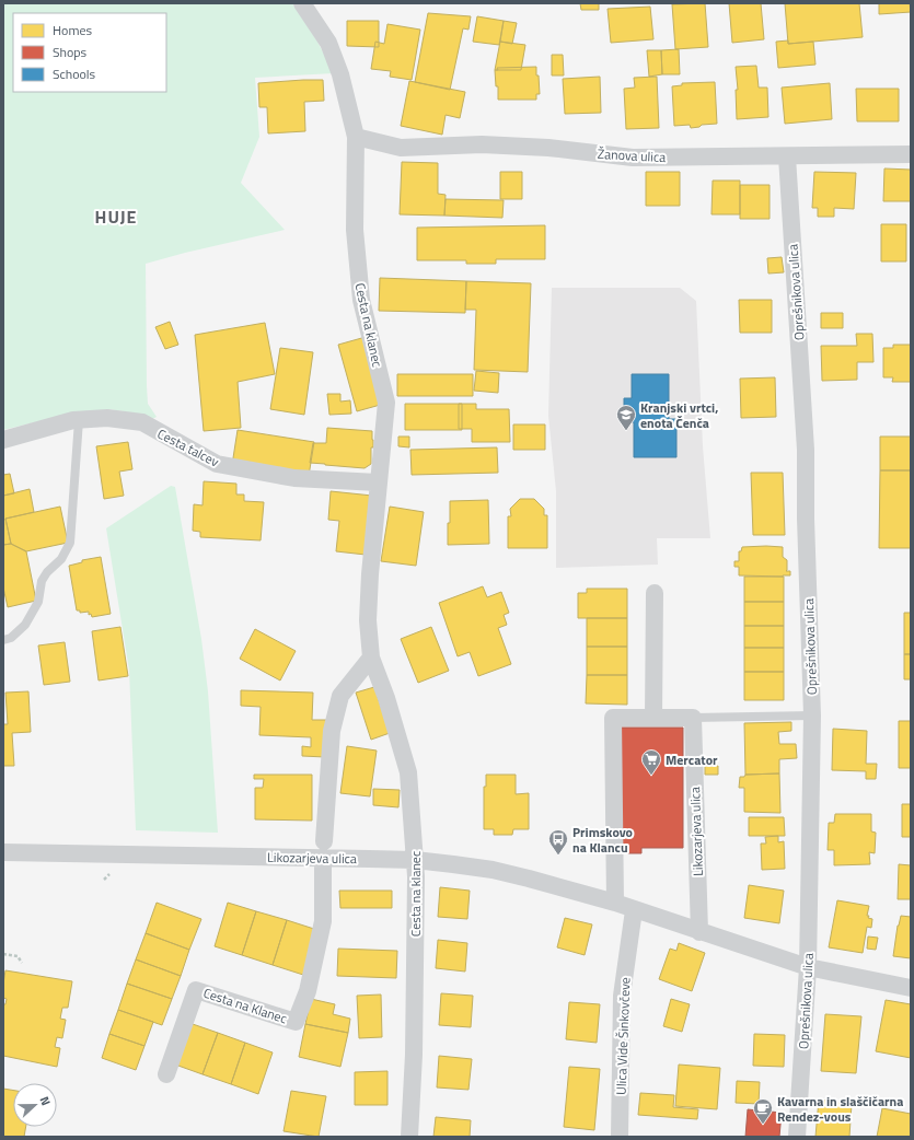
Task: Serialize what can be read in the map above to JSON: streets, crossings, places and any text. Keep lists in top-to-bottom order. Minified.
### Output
{"streets":{"street":["Žanova ulica","Oprešnikova ulica","Cesta na klanec","Cesta talcev","Likozarjeva ulica","Cesta na Klanec","Ulica Vide Šinkovčeve"]},"crossings":[["Žanova ulica","Oprešnikova ulica"],["Žanova ulica","Cesta na klanec"],["Oprešnikova ulica","Likozarjeva ulica"],["Cesta na klanec","Cesta talcev"],["Cesta na klanec","Likozarjeva ulica"],["Likozarjeva ulica","Cesta na Klanec"],["Likozarjeva ulica","Ulica Vide Šinkovčeve"]],"districts":["HUJE"],"places":{"school or university":["Kranjski vrtci, enota Čenča"],"supermarket":["Mercator"],"bus stop":["Primskovo na Klancu"],"cafe":["Kavarna in slaščičarna Rendez-vous"]},"legend":["Homes","Shops","Schools"],"north":"right"}
